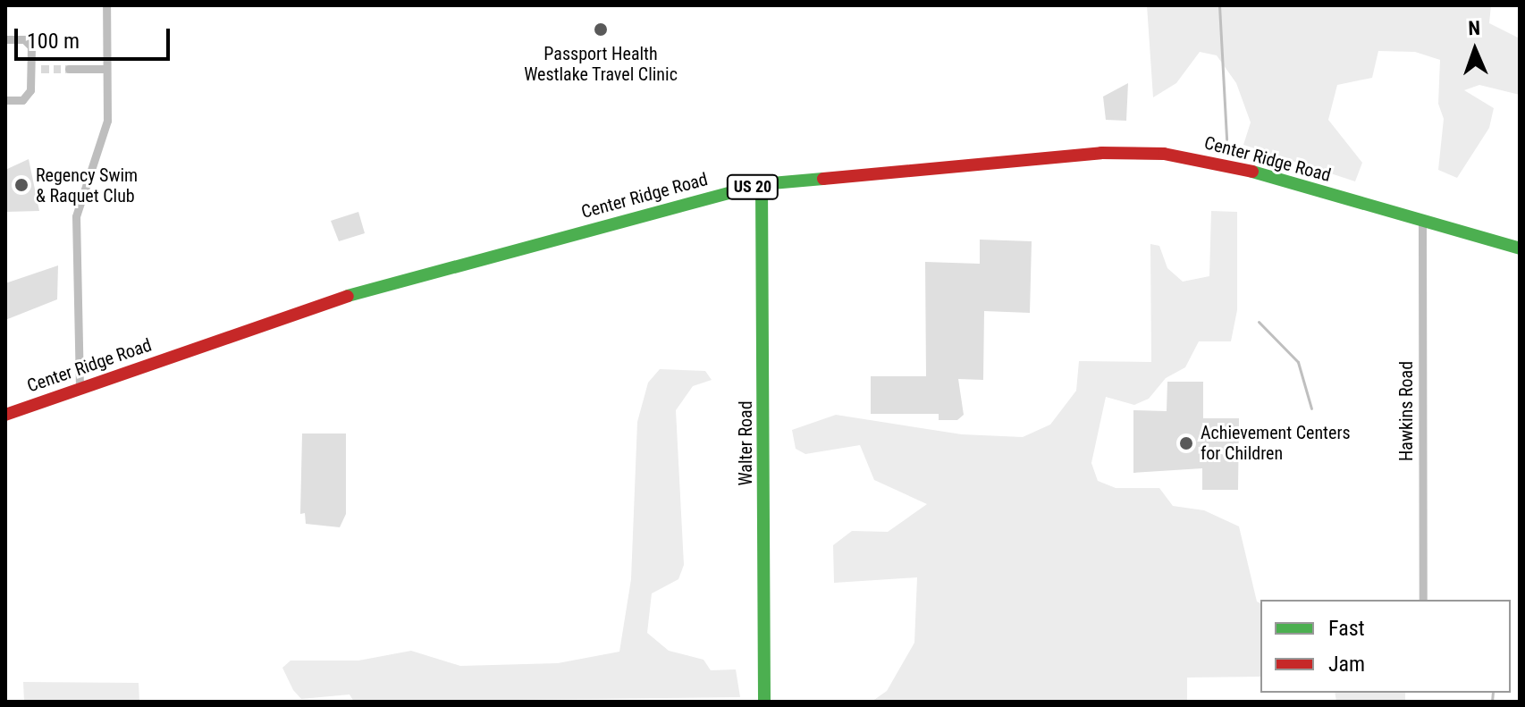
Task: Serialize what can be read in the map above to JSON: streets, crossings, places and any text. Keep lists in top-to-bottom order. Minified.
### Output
{"streets":{"main road":["Center Ridge Road","US 20","Walter Road"],"street":["Hawkins Road"]},"crossings":[["Center Ridge Road","Hawkins Road"],["Center Ridge Road","Walter Road"]],"places":["Passport Health Westlake Travel Clinic","Regency Swim & Raquet Club","Achievement Centers for Children"],"legend":["Fast","Jam"],"scale_bar":"100 m","north":"top"}
